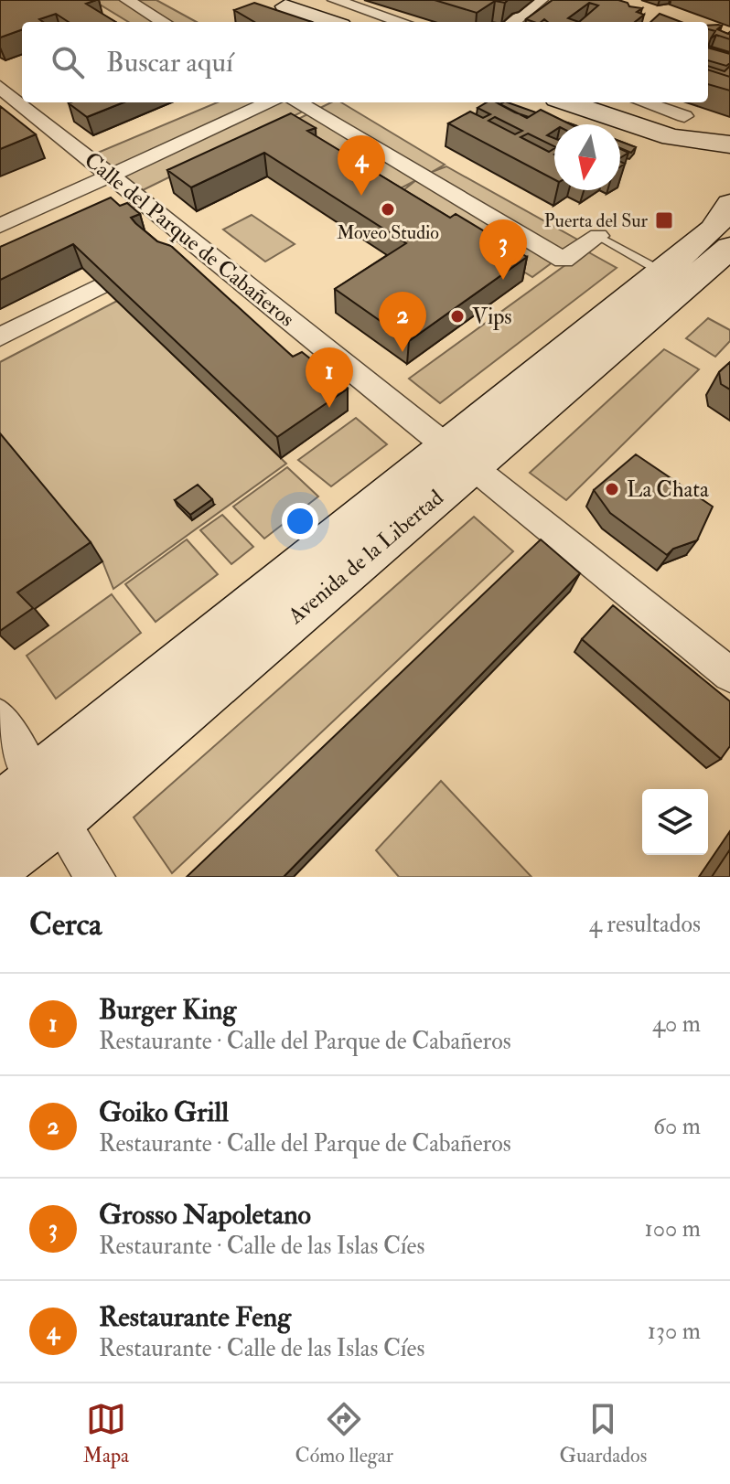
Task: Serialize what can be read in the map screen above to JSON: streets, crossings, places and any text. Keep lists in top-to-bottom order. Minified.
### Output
{"streets":{"street":["Calle del Parque de Cabañeros","Avenida de la Libertad"]},"crossings":[["Calle del Parque de Cabañeros","Avenida de la Libertad"]],"places":{"other":["Moveo Studio","Vips","La Chata"],"transit":["Puerta del Sur"]},"north":"bottom","page":{"search":"Buscar aquí","pins":["4","3","2","1"],"heading":["Cerca","4 resultados"],"list":[{"mark":"1","name":"Burger King","note":"Restaurante · Calle del Parque de Cabañeros","value":"40 m"},{"mark":"2","name":"Goiko Grill","note":"Restaurante · Calle del Parque de Cabañeros","value":"60 m"},{"mark":"3","name":"Grosso Napoletano","note":"Restaurante · Calle de las Islas Cíes","value":"100 m"},{"mark":"4","name":"Restaurante Feng","note":"Restaurante · Calle de las Islas Cíes","value":"130 m"}],"nav":["Mapa","Cómo llegar","Guardados"]}}
